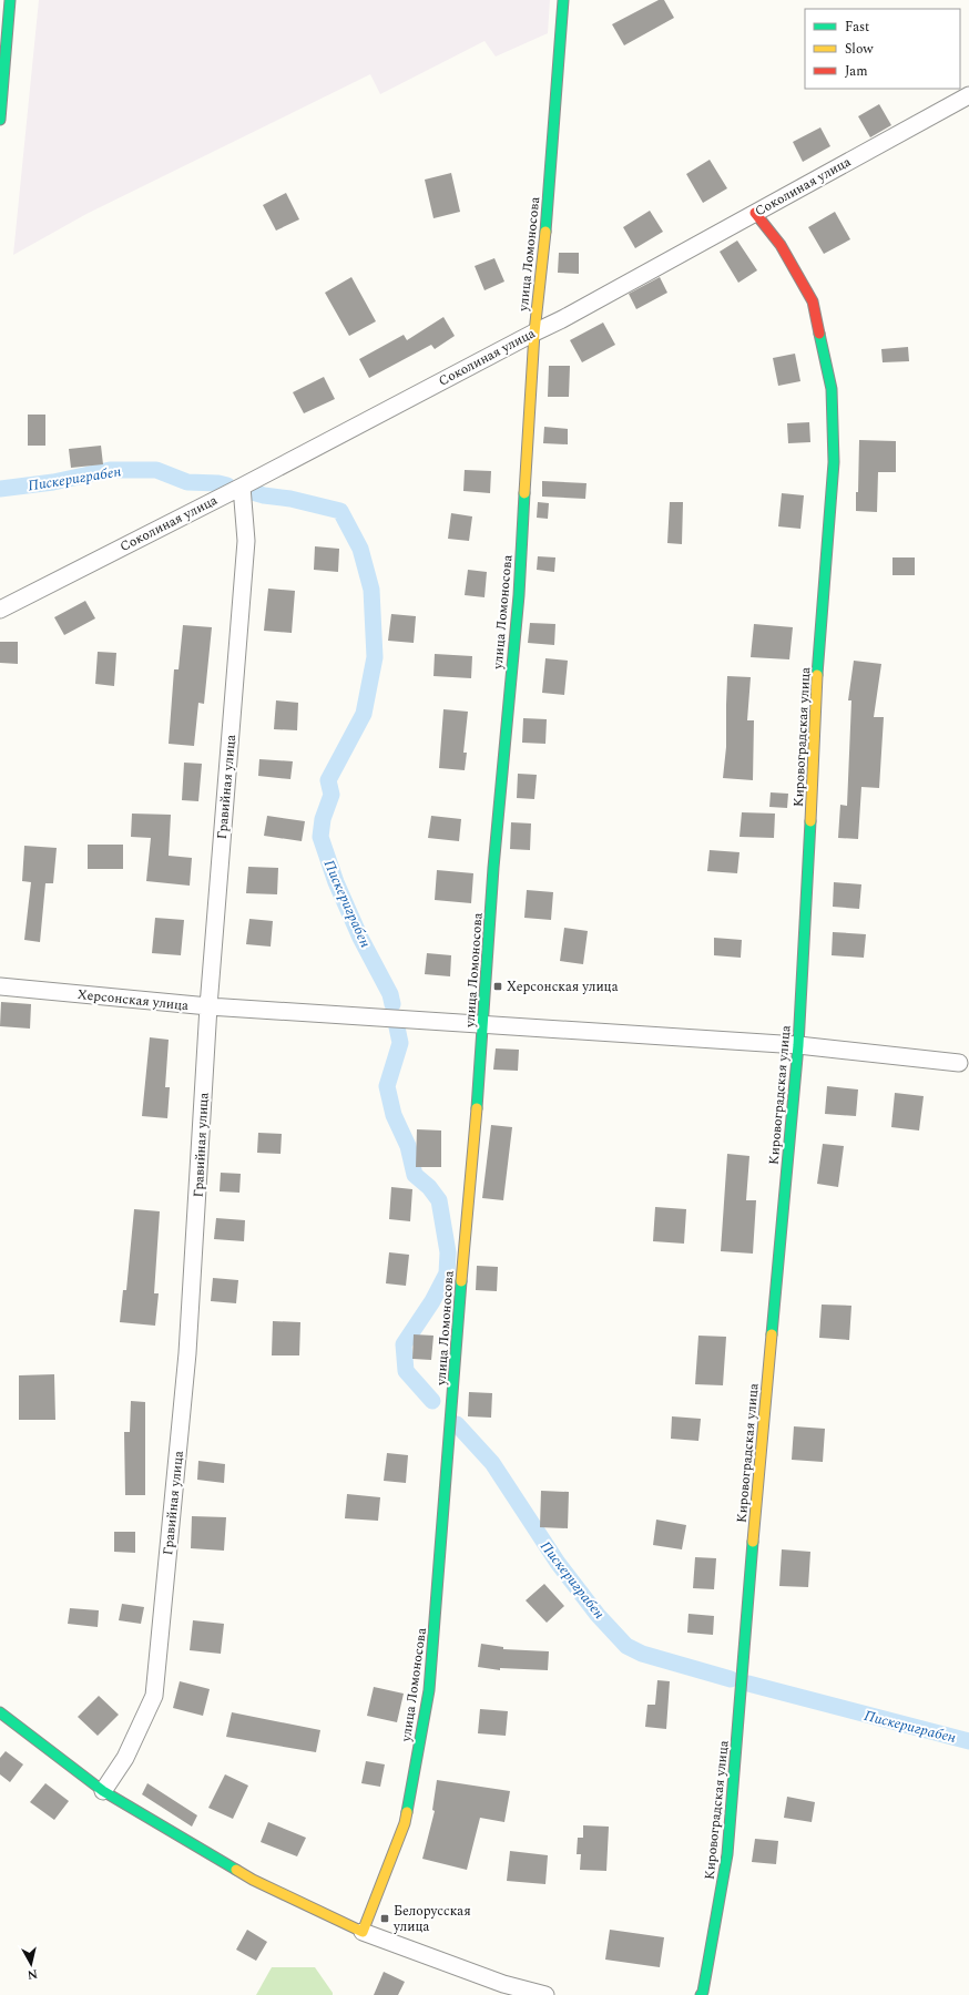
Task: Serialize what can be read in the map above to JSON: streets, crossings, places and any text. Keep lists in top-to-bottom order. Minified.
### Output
{"streets":{"street":["Соколиная улица","улица Ломоносова","Кировоградская улица","Гравийная улица","Херсонская улица"]},"crossings":[["Соколиная улица","улица Ломоносова"],["Соколиная улица","Кировоградская улица"],["Соколиная улица","Гравийная улица"],["улица Ломоносова","Херсонская улица"],["Кировоградская улица","Херсонская улица"],["Гравийная улица","Херсонская улица"]],"water":["Пискериграбен"],"places":{"transit":["Херсонская улица","Белорусская улица"]},"legend":["Fast","Slow","Jam"],"north":"bottom"}
